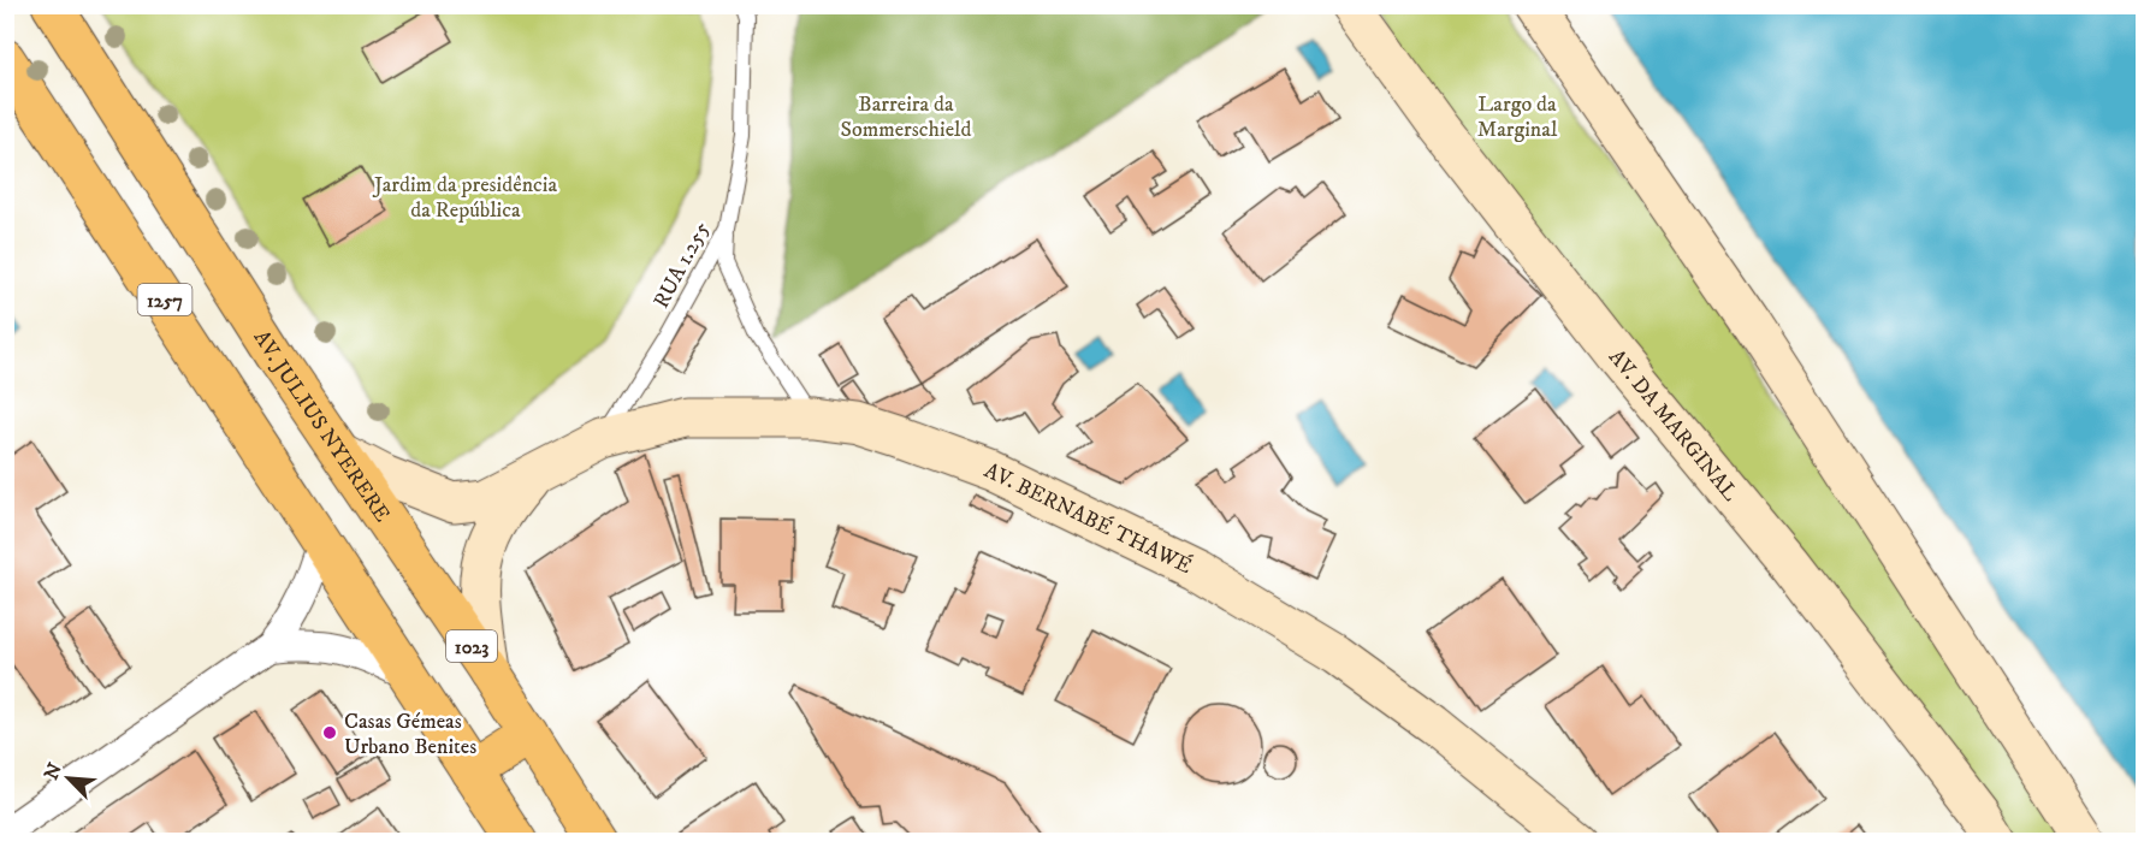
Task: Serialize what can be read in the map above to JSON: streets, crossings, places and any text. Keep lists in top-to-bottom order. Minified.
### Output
{"streets":{"main road":["1257","AV. DA MARGINAL","AV. JULIUS NYERERE","AV. BERNABÉ THAWÉ","1023"],"lane":["RUA 1.255"]},"crossings":[["RUA 1.255","AV. BERNABÉ THAWÉ"],["AV. JULIUS NYERERE","AV. BERNABÉ THAWÉ"]],"parks":["Barreira da Sommerschield","Largo da Marginal","Jardim da presidência da República"],"places":["Casas Gémeas Urbano Benites"],"north":"top left"}
